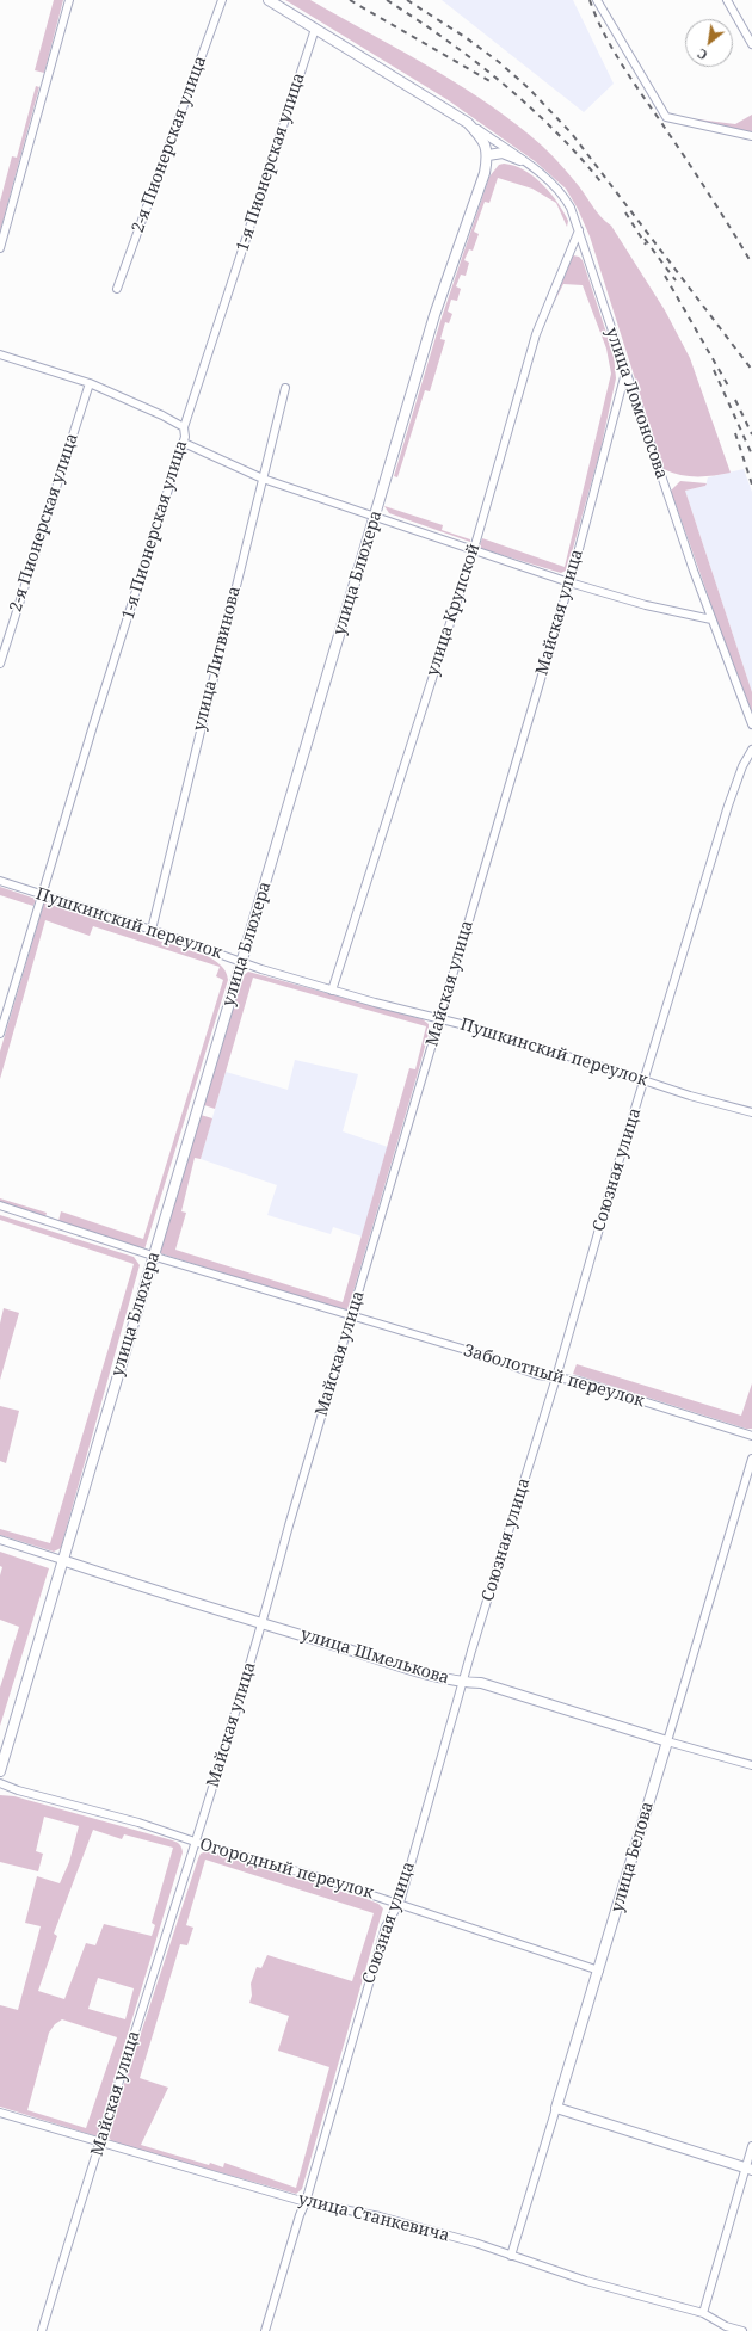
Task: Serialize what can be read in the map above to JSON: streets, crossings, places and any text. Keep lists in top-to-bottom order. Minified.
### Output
{"streets":{"street":["2-я Пионерская улица","1-я Пионерская улица","улица Ломоносова","улица Блюхера","улица Крупской","Майская улица","улица Литвинова","Пушкинский переулок","Союзная улица","Заболотный переулок","улица Шмелькова","улица Белова","Огородный переулок","улица Станкевича"]},"crossings":[["1-я Пионерская улица","Пушкинский переулок"],["улица Ломоносова","улица Крупской"],["улица Ломоносова","Майская улица"],["улица Блюхера","Пушкинский переулок"],["улица Блюхера","Заболотный переулок"],["улица Блюхера","улица Шмелькова"],["улица Крупской","Пушкинский переулок"],["Майская улица","Пушкинский переулок"],["Майская улица","Заболотный переулок"],["Майская улица","улица Шмелькова"],["Майская улица","Огородный переулок"],["Майская улица","улица Станкевича"],["улица Литвинова","Пушкинский переулок"],["Пушкинский переулок","Союзная улица"],["Союзная улица","Заболотный переулок"],["Союзная улица","улица Шмелькова"],["Союзная улица","Огородный переулок"],["Союзная улица","улица Станкевича"],["улица Шмелькова","улица Белова"],["улица Белова","Огородный переулок"],["улица Белова","улица Станкевича"]],"north":"bottom left"}
